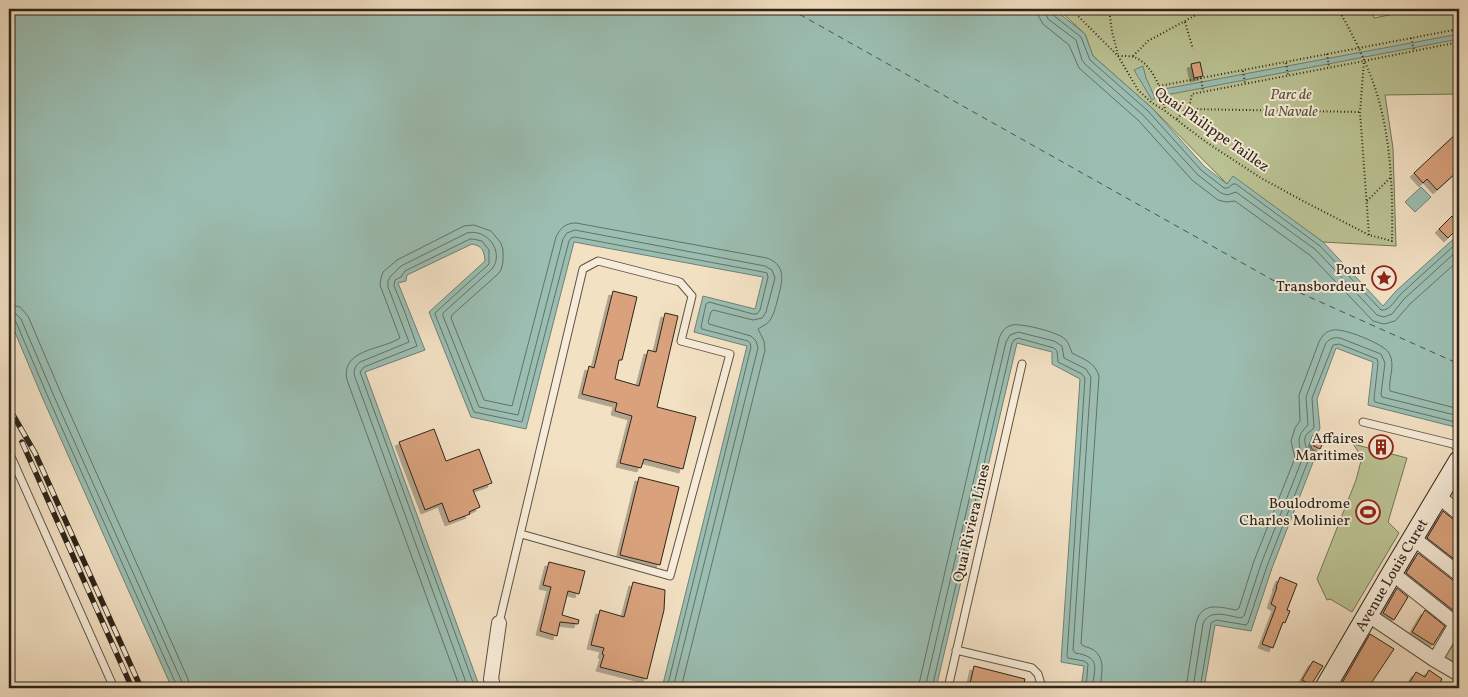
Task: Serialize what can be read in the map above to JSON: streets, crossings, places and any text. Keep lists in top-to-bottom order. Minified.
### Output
{"streets":{"main road":["Avenue Louis Curet"],"lane":["Quai Riviera Lines"],"path":["Quai Philippe Taillez"]},"parks":["Parc de la Navale"],"places":{"place":["Pont Transbordeur"],"building":["Affaires Maritimes"],"sports":["Boulodrome Charles Molinier"]}}
